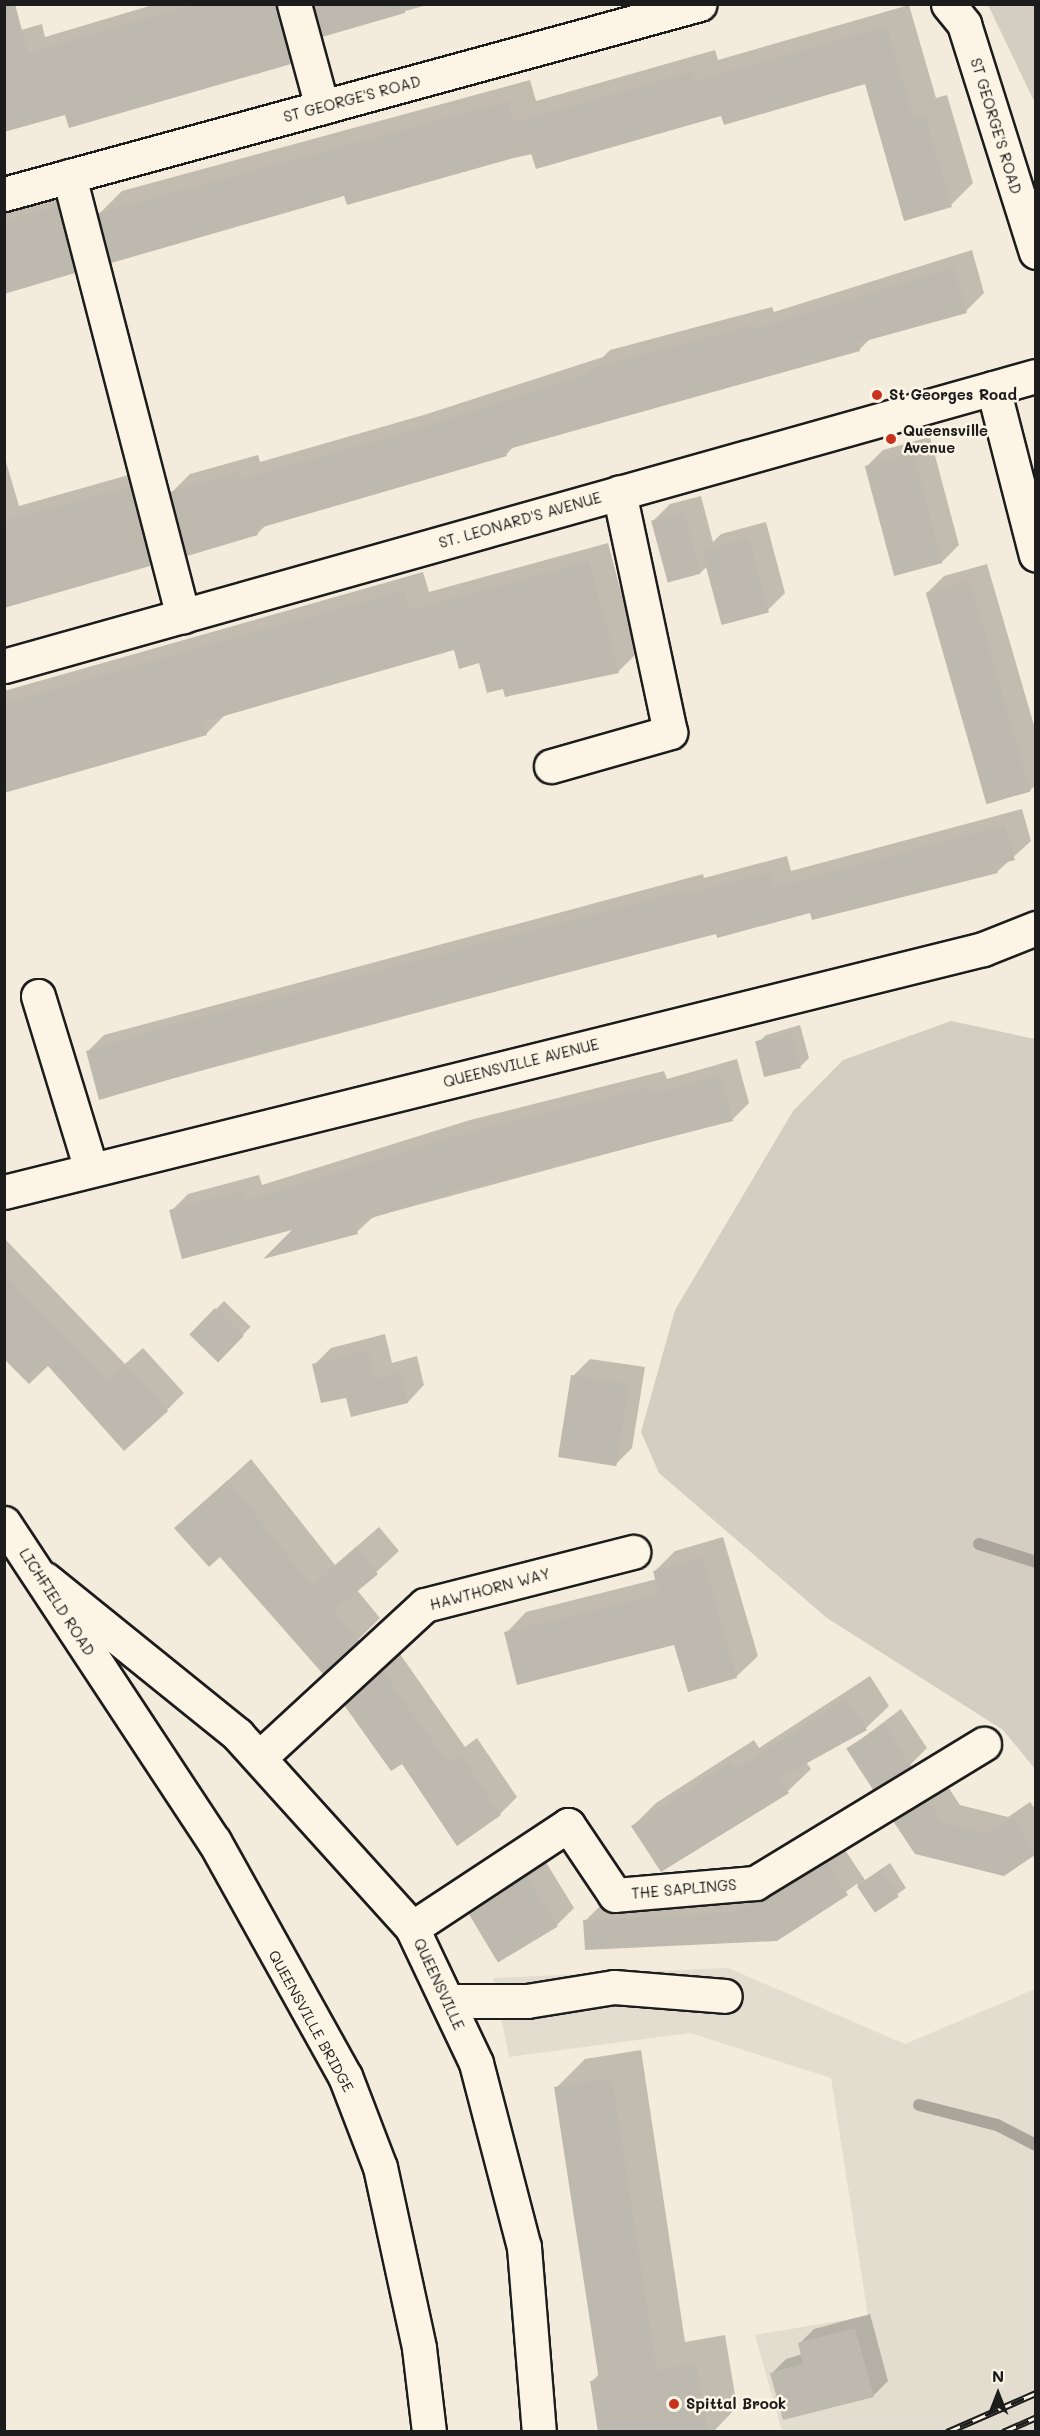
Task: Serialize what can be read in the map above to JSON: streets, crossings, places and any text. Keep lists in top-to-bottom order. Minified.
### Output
{"streets":{"main road":["ST GEORGE'S ROAD","ST. LEONARD'S AVENUE","QUEENSVILLE AVENUE","HAWTHORN WAY","LICHFIELD ROAD","THE SAPLINGS","QUEENSVILLE","QUEENSVILLE BRIDGE"]},"crossings":[["HAWTHORN WAY","QUEENSVILLE"],["LICHFIELD ROAD","QUEENSVILLE"],["LICHFIELD ROAD","QUEENSVILLE BRIDGE"],["THE SAPLINGS","QUEENSVILLE"]],"places":["St Georges Road","Queensville Avenue","Spittal Brook"],"north":"top"}
